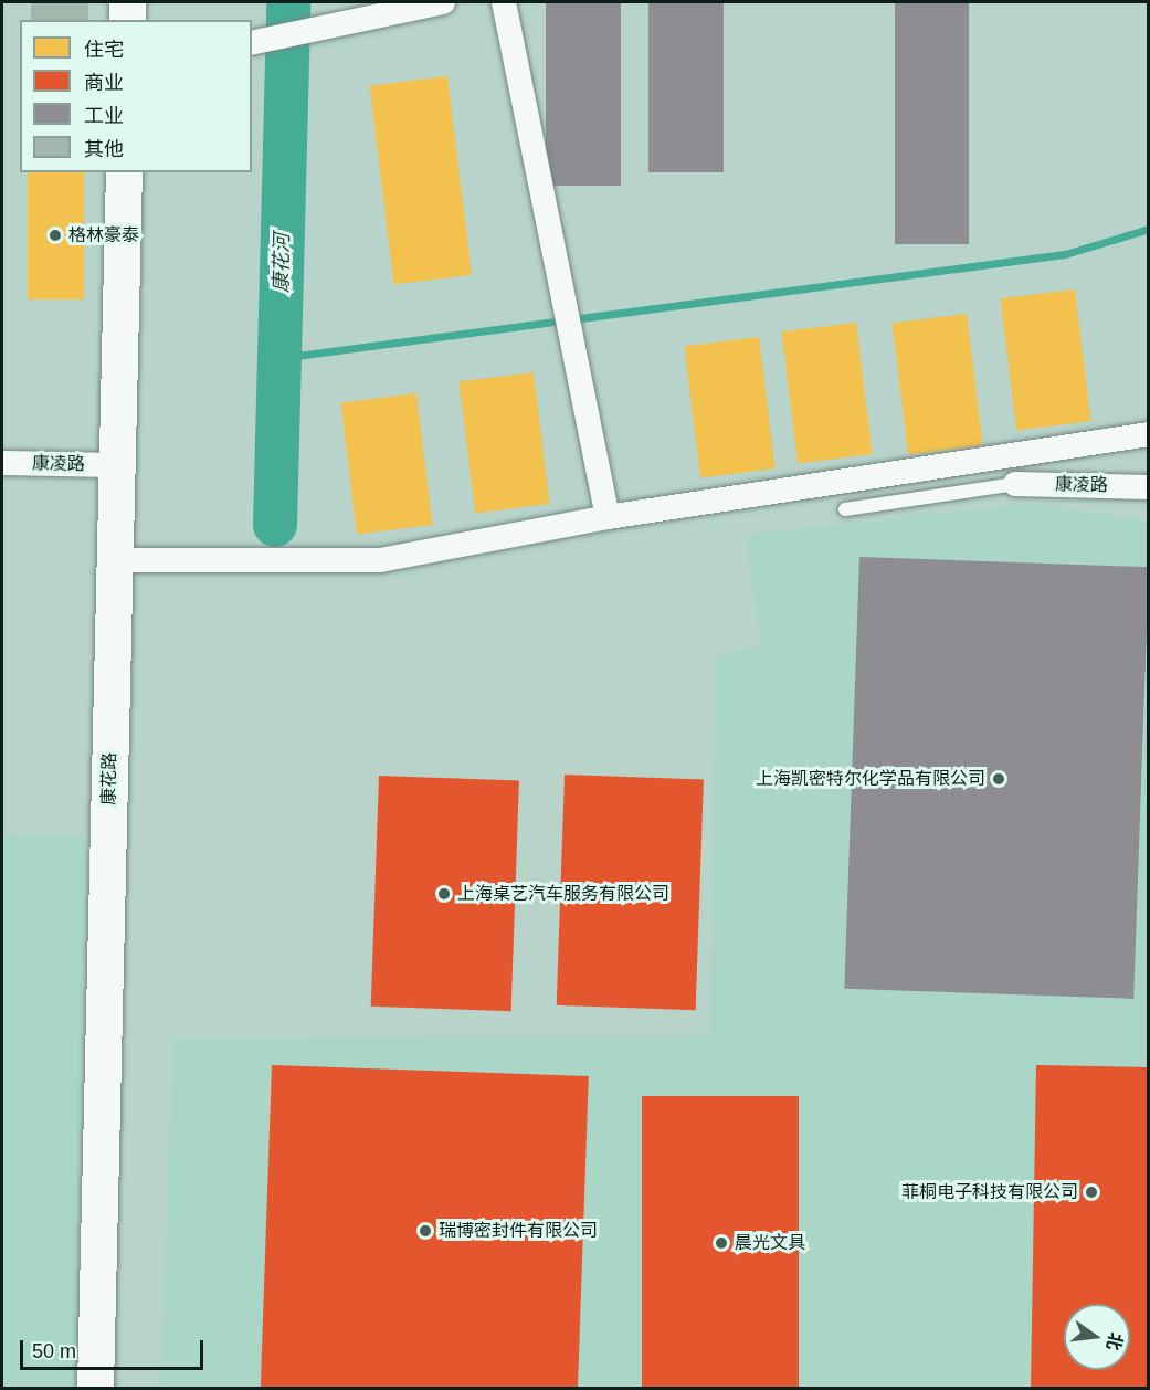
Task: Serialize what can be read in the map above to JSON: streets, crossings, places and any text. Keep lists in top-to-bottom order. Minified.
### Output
{"streets":{"street":["康凌路","康花路"]},"crossings":[["康凌路","康花路"]],"water":["康花河"],"places":["格林豪泰","上海凯密特尔化学品有限公司","上海桌艺汽车服务有限公司","菲桐电子科技有限公司","瑞博密封件有限公司","晨光文具"],"legend":["住宅","商业","工业","其他"],"scale_bar":"50 m","north":"right"}
